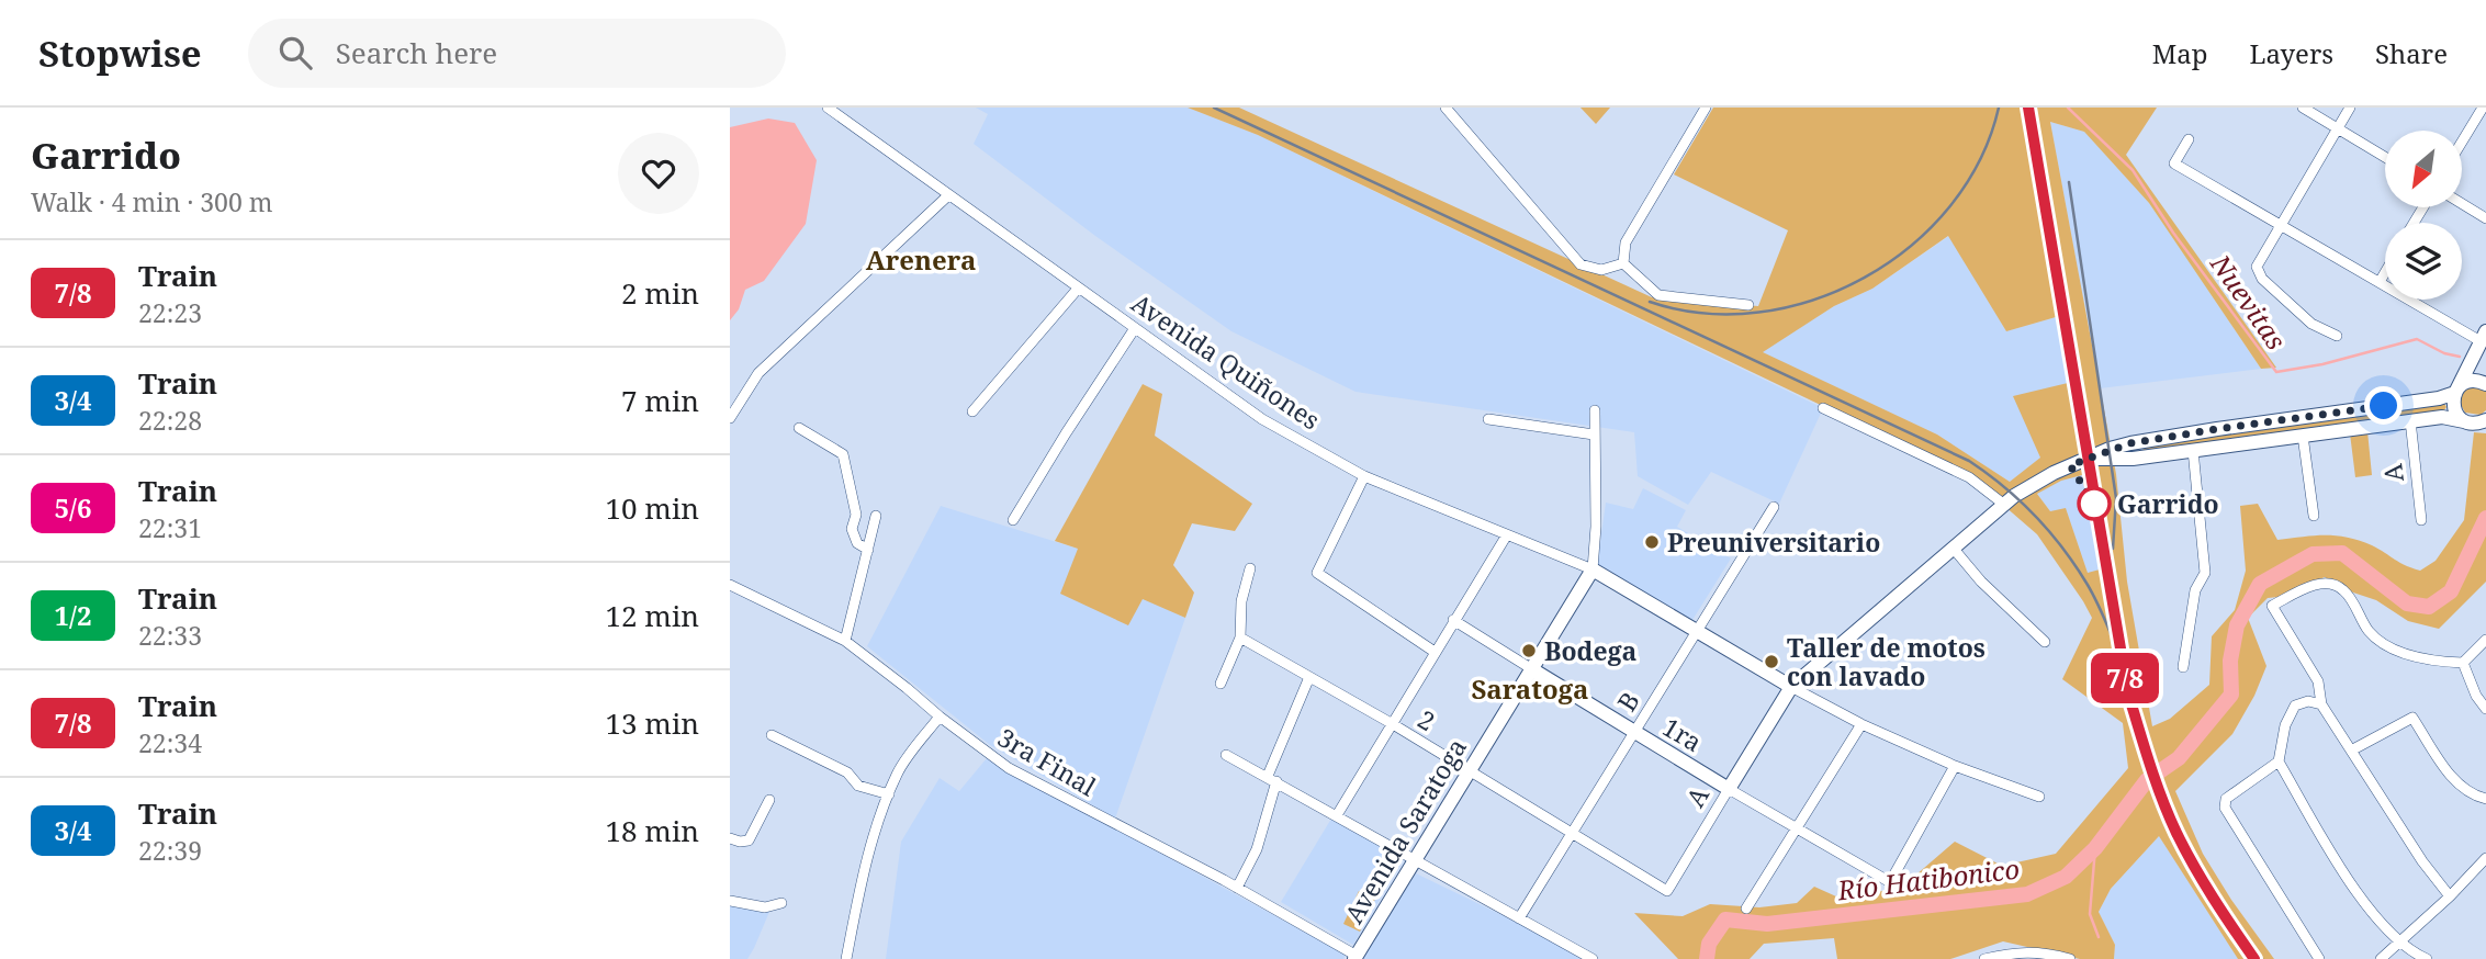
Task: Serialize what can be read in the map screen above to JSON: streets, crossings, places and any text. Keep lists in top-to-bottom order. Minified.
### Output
{"streets":{"main road":["Avenida Quiñones","A","1ra","Avenida Saratoga"],"street":["B","2","3ra Final"]},"crossings":[["Avenida Quiñones","A"],["Avenida Quiñones","B"],["Avenida Quiñones","Avenida Saratoga"],["A","2"],["A","1ra"],["B","2"],["B","1ra"],["2","Avenida Saratoga"],["1ra","Avenida Saratoga"],["3ra Final","Avenida Saratoga"]],"districts":["Arenera","Saratoga"],"water":["Nuevitas","Río Hatibonico"],"places":["Garrido","Preuniversitario","Bodega","Taller de motos con lavado"],"north":"bottom left","page":{"header":"Stopwise","search":"Search here","nav":["Map","Layers","Share"],"heading":["Garrido","Walk · 4 min · 300 m"],"on_map":"7/8","list":[{"mark":"7/8","name":"Train","note":"22:23","value":"2 min"},{"mark":"3/4","name":"Train","note":"22:28","value":"7 min"},{"mark":"5/6","name":"Train","note":"22:31","value":"10 min"},{"mark":"1/2","name":"Train","note":"22:33","value":"12 min"},{"mark":"7/8","name":"Train","note":"22:34","value":"13 min"},{"mark":"3/4","name":"Train","note":"22:39","value":"18 min"}]}}
